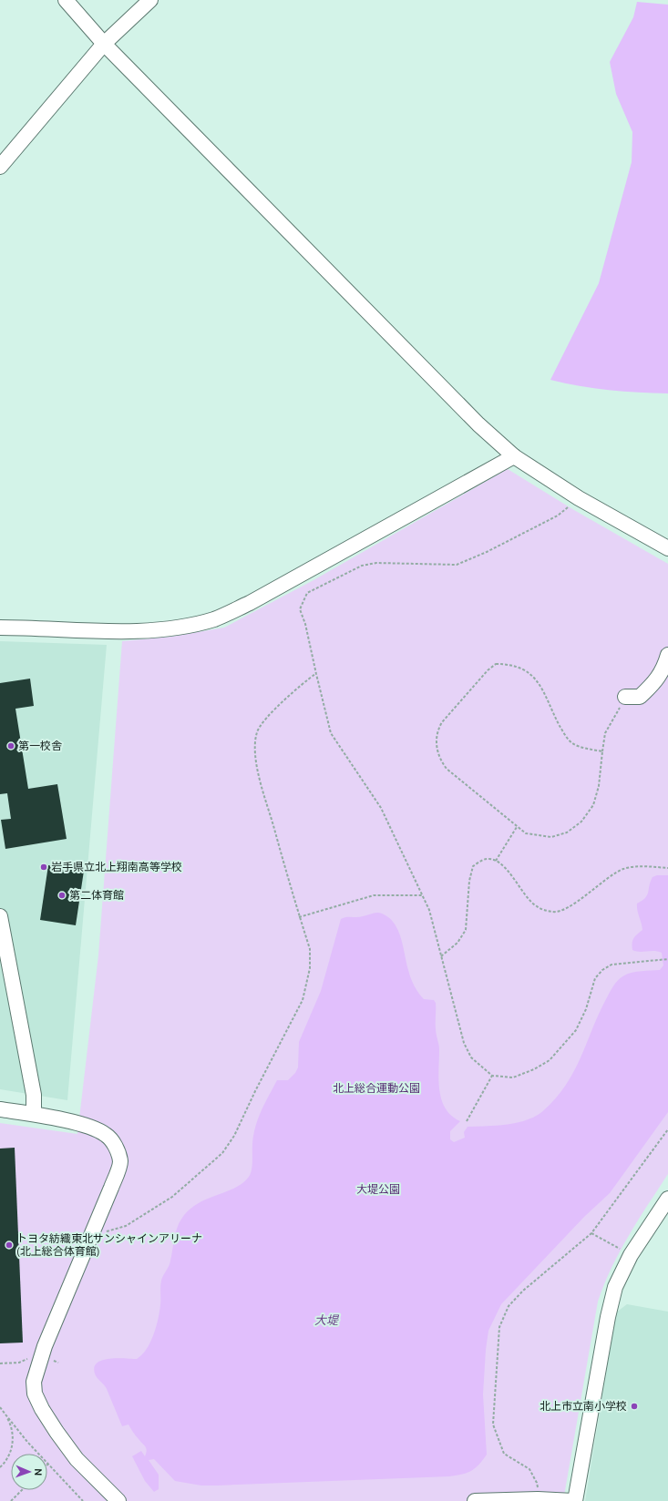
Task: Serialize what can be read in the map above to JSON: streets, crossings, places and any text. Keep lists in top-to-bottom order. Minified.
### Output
{"water":["大堤"],"parks":["北上総合運動公園","大堤公園"],"places":["第一校舎","岩手県立北上翔南高等学校","第二体育館","トヨタ紡織東北サンシャインアリーナ (北上総合体育館)","北上市立南小学校"],"north":"right"}
